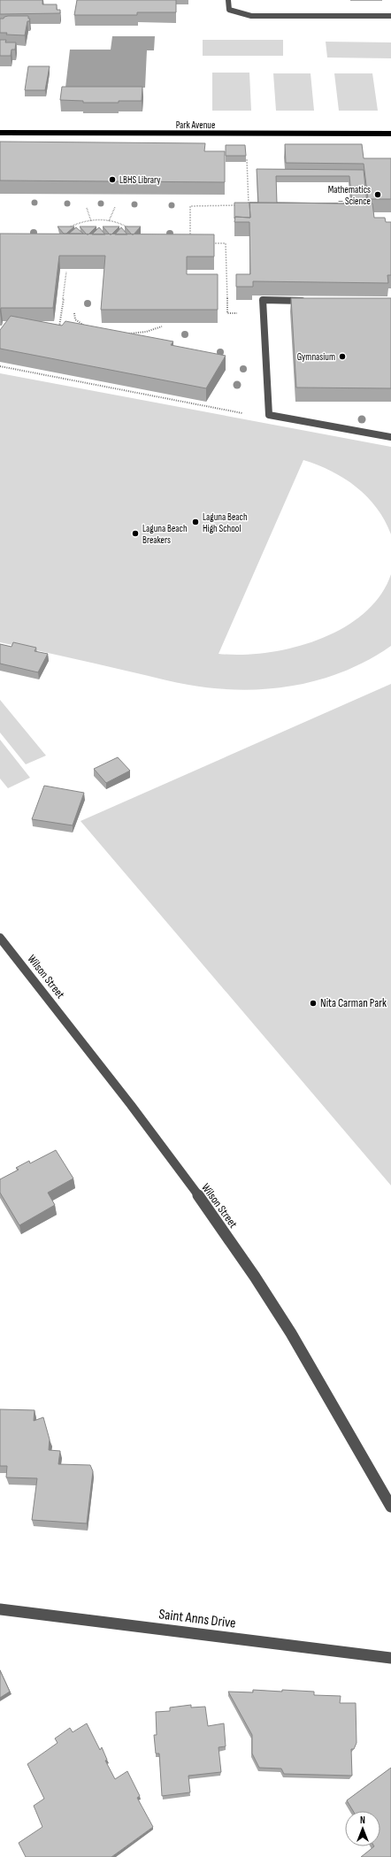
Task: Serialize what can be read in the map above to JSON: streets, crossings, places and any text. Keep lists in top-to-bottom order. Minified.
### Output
{"streets":{"main road":["Park Avenue"],"street":["Wilson Street","Saint Anns Drive"]},"places":["LBHS Library","Mathematics – Science","Gymnasium","Laguna Beach High School","Laguna Beach Breakers","Nita Carman Park"],"north":"top"}
